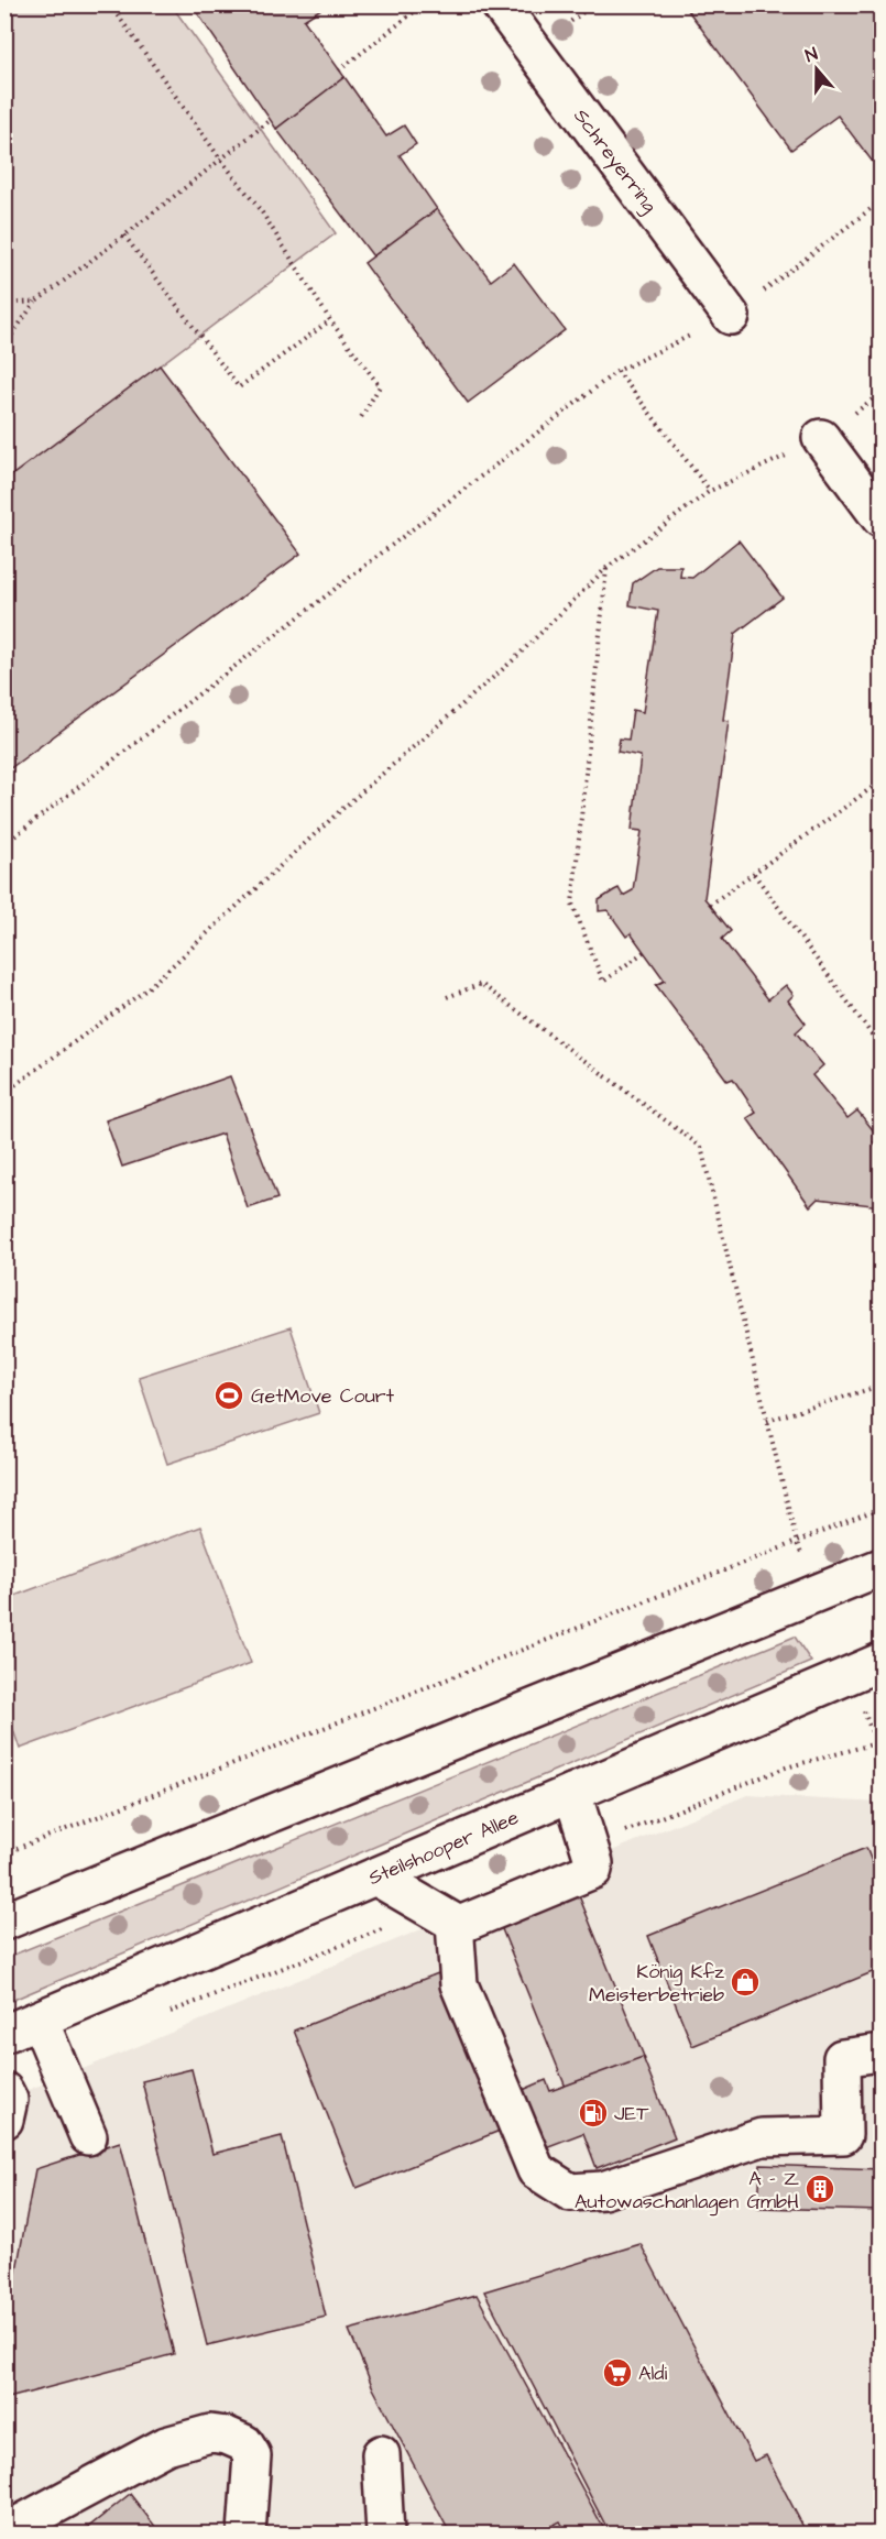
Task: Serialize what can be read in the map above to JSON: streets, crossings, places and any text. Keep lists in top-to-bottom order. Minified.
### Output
{"streets":{"main road":["Schreyerring","Steilshooper Allee"]},"places":{"sports":["GetMove Court"],"shop":["König Kfz Meisterbetrieb"],"fuel station":["JET"],"building":["A - Z Autowaschanlagen GmbH"],"supermarket":["Aldi"]},"north":"top"}
